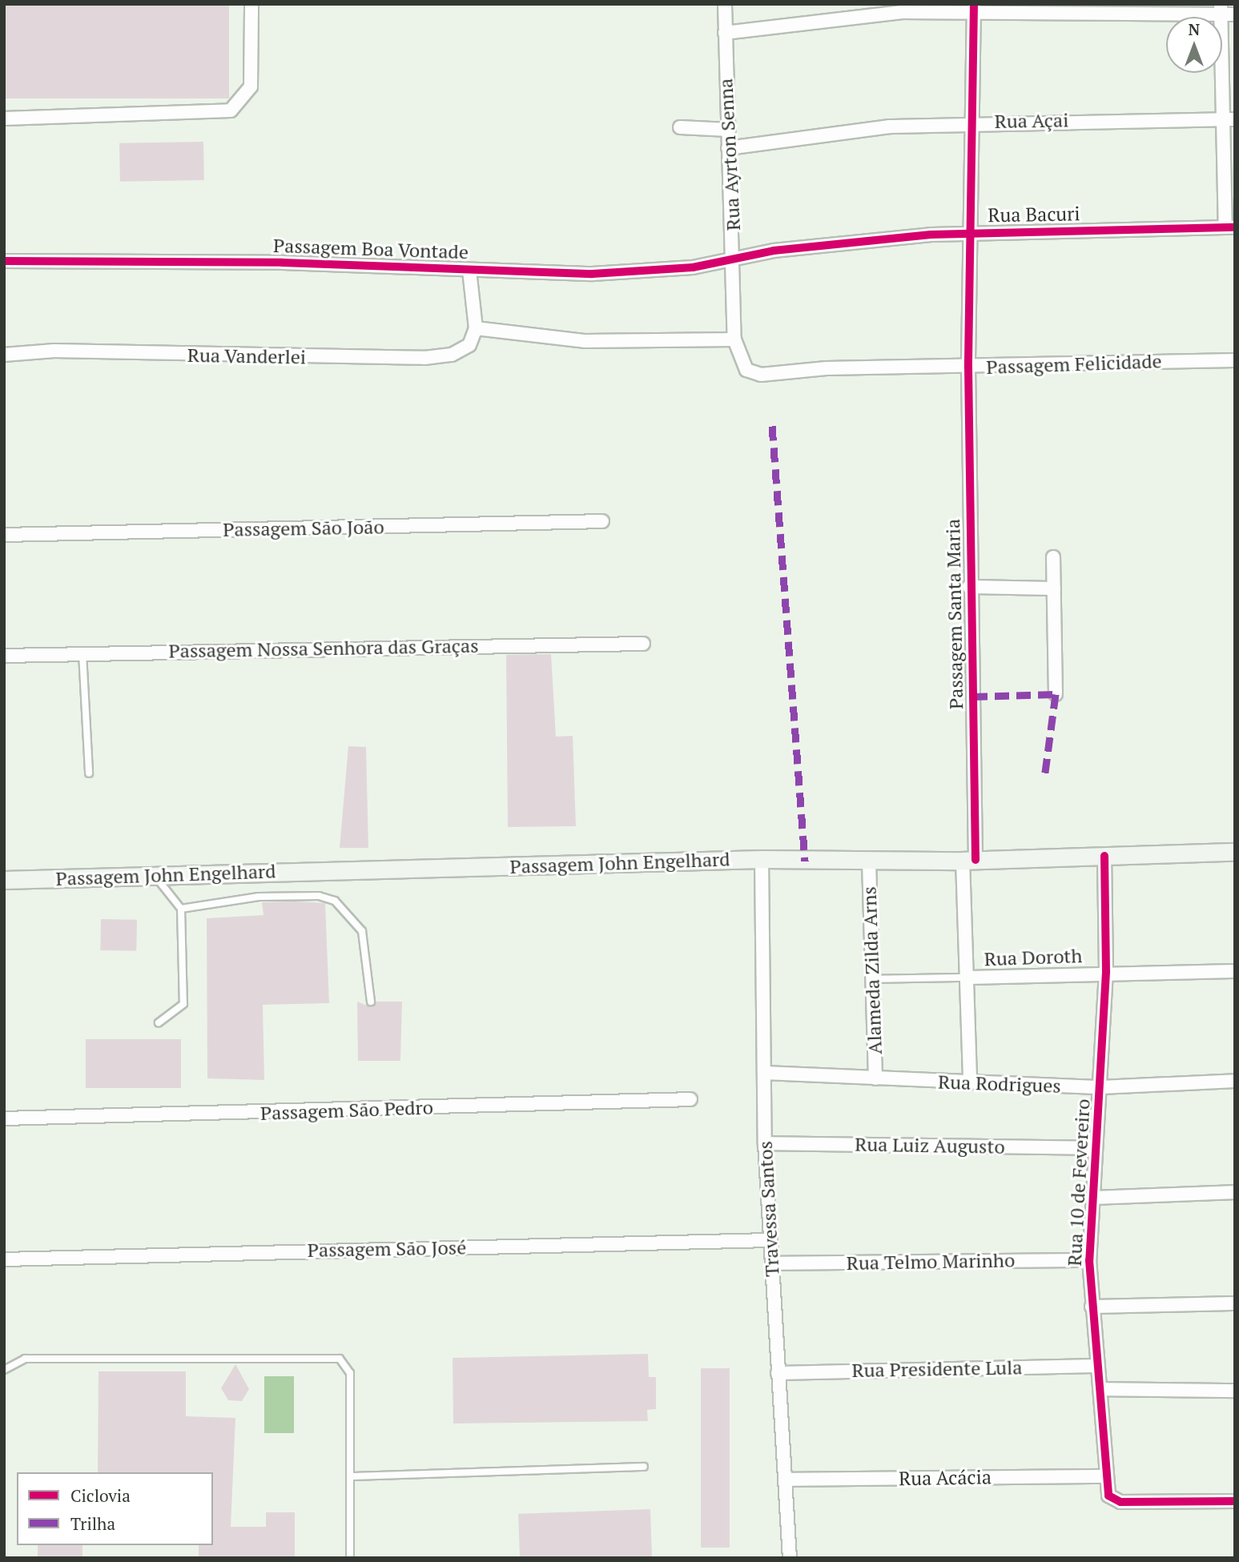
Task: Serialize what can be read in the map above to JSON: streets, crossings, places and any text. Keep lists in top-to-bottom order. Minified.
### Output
{"streets":{"main road":["Passagem John Engelhard"],"street":["Rua Açai","Rua Ayrton Senna","Rua Bacuri","Passagem Boa Vontade","Rua Vanderlei","Passagem Felicidade","Passagem São João","Passagem Santa Maria","Passagem Nossa Senhora das Graças","Rua Doroth","Alameda Zilda Arns","Rua Rodrigues","Passagem São Pedro","Rua Luiz Augusto","Rua 10 de Fevereiro","Travessa Santos","Passagem São José","Rua Telmo Marinho","Rua Presidente Lula","Rua Acácia"]},"crossings":[["Rua Açai","Rua Ayrton Senna"],["Rua Açai","Passagem Santa Maria"],["Rua Ayrton Senna","Rua Bacuri"],["Rua Ayrton Senna","Passagem Boa Vontade"],["Rua Ayrton Senna","Passagem Felicidade"],["Rua Bacuri","Passagem Boa Vontade"],["Rua Bacuri","Passagem Santa Maria"],["Passagem Felicidade","Passagem Santa Maria"],["Passagem Santa Maria","Passagem John Engelhard"],["Passagem Santa Maria","Rua Doroth"],["Passagem Santa Maria","Rua Rodrigues"],["Passagem John Engelhard","Alameda Zilda Arns"],["Passagem John Engelhard","Rua 10 de Fevereiro"],["Passagem John Engelhard","Travessa Santos"],["Rua Doroth","Rua 10 de Fevereiro"],["Alameda Zilda Arns","Rua Rodrigues"],["Rua Rodrigues","Rua 10 de Fevereiro"],["Rua Rodrigues","Travessa Santos"],["Rua Luiz Augusto","Rua 10 de Fevereiro"],["Rua Luiz Augusto","Travessa Santos"],["Rua 10 de Fevereiro","Rua Telmo Marinho"],["Rua 10 de Fevereiro","Rua Presidente Lula"],["Rua 10 de Fevereiro","Rua Acácia"],["Travessa Santos","Passagem São José"],["Travessa Santos","Rua Telmo Marinho"],["Travessa Santos","Rua Presidente Lula"],["Travessa Santos","Rua Acácia"]],"legend":["Ciclovia","Trilha"],"north":"top"}
